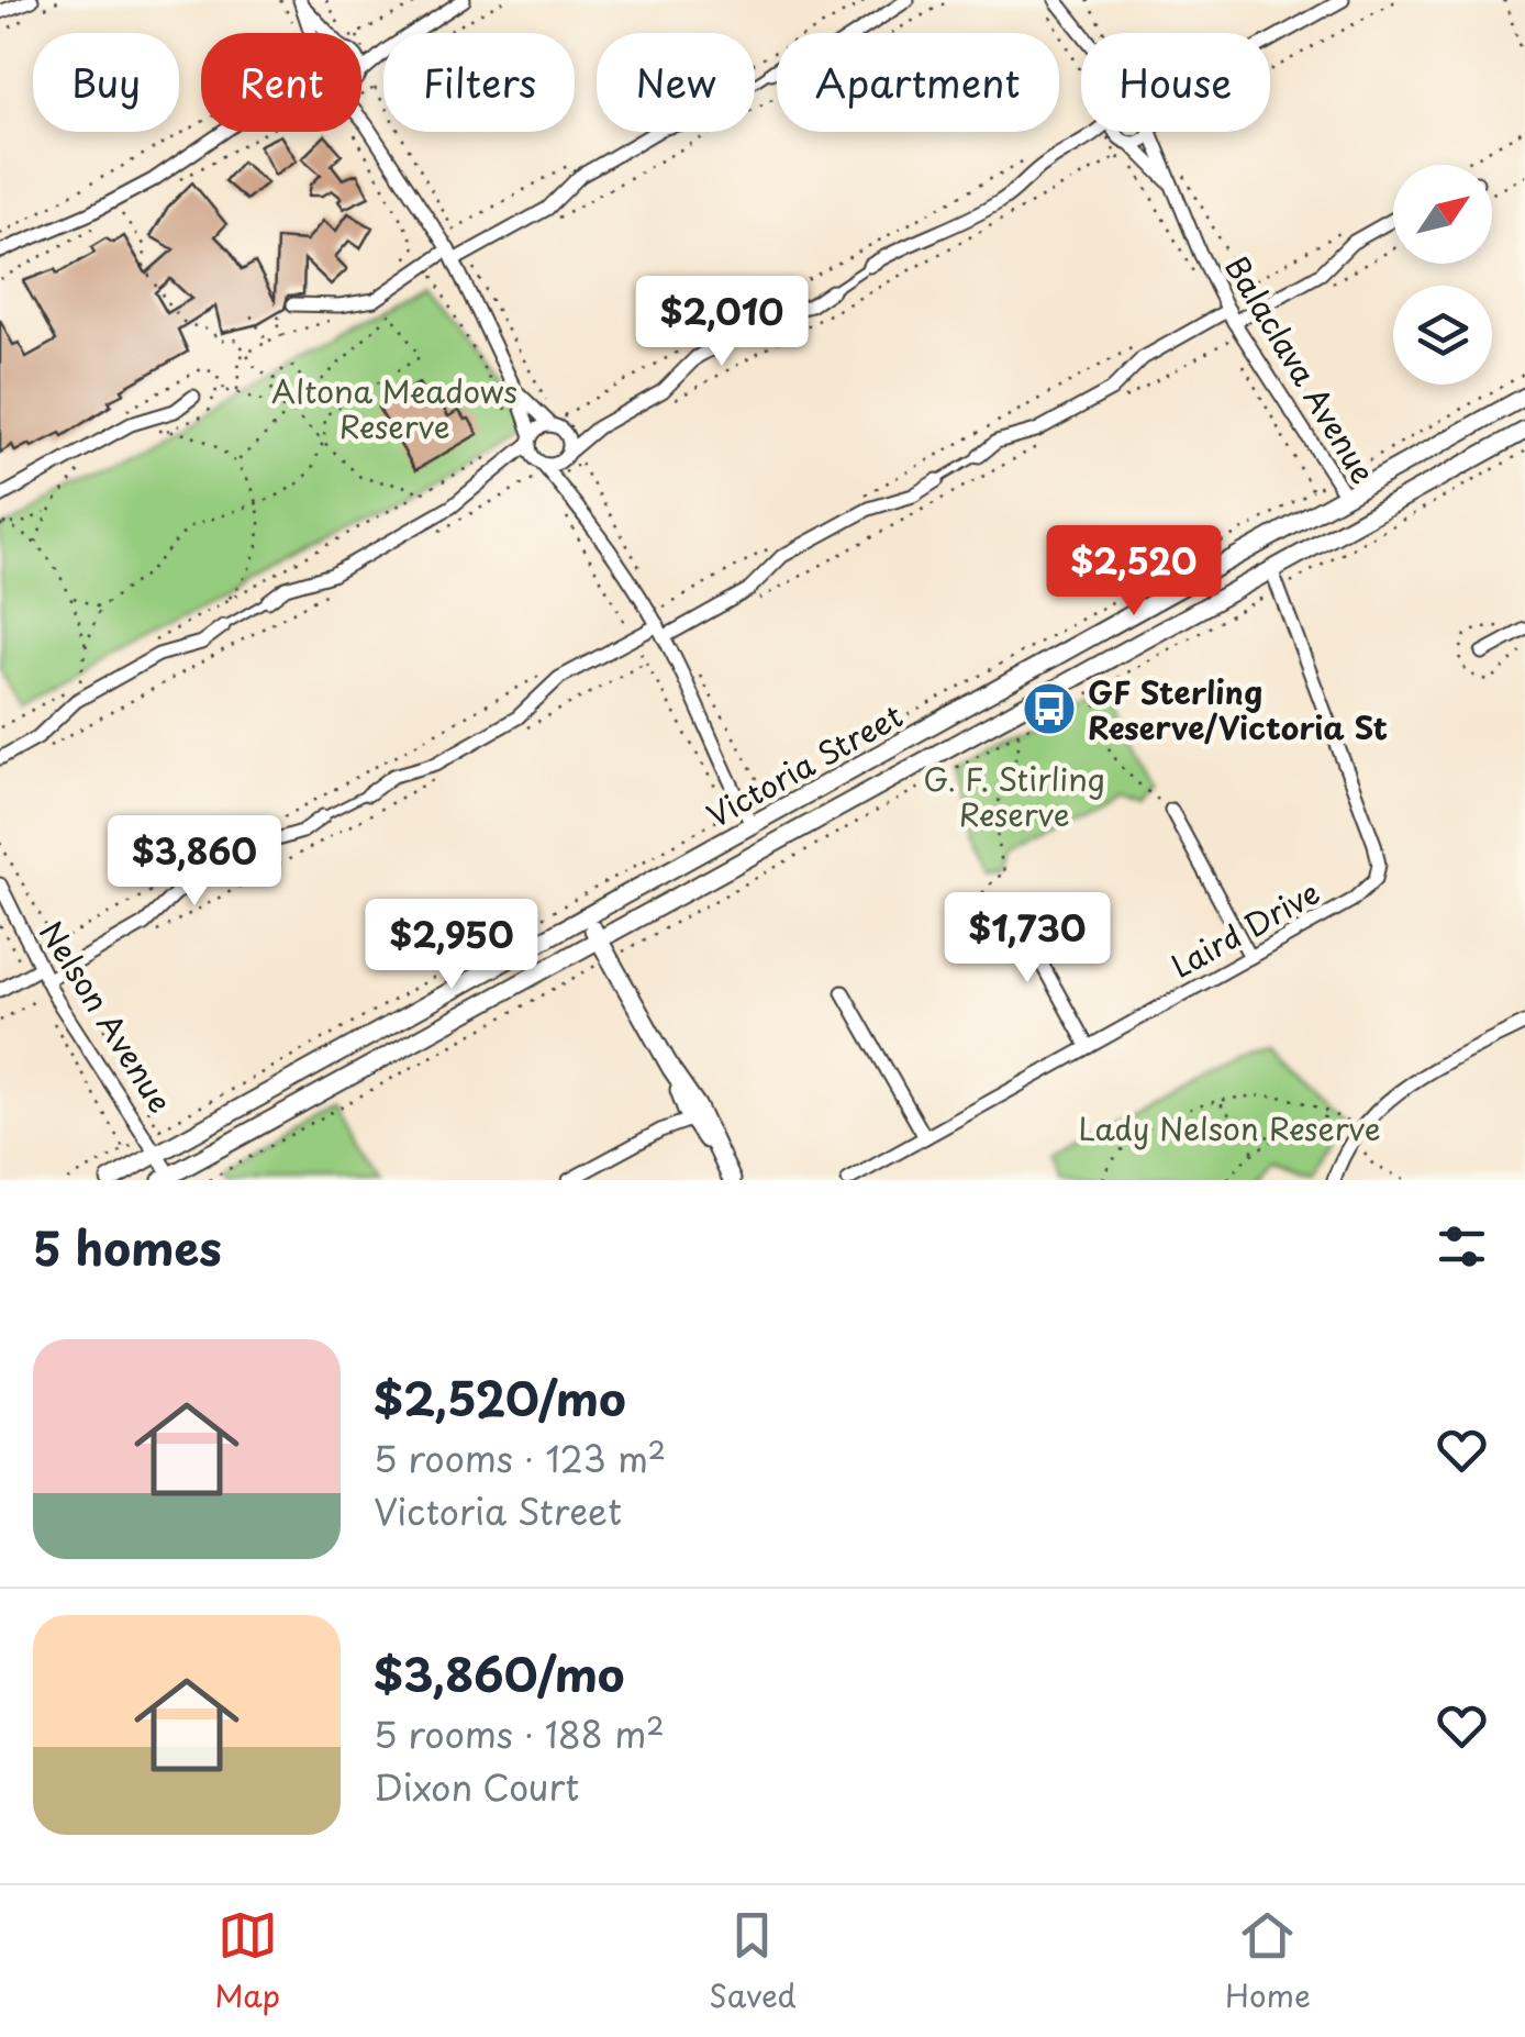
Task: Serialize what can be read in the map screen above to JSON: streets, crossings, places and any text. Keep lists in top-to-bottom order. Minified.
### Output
{"streets":{"street":["Balaclava Avenue","Victoria Street","Laird Drive","Nelson Avenue"]},"crossings":[["Balaclava Avenue","Victoria Street"],["Victoria Street","Laird Drive"],["Victoria Street","Nelson Avenue"]],"parks":["Altona Meadows Reserve","G. F. Stirling Reserve","Lady Nelson Reserve"],"places":{"bus stop":["GF Sterling Reserve/Victoria St"]},"north":"top right","page":{"chip":["Buy","Rent","Filters","New","Apartment","House"],"price":["$2,010","$2,520","$3,860","$1,730","$2,950"],"heading":"5 homes","list":[{"name":"$2,520/mo","note":"5 rooms · 123 m² · Victoria Street"},{"name":"$3,860/mo","note":"5 rooms · 188 m² · Dixon Court"}],"tabs":["Map","Saved","Home"]}}
